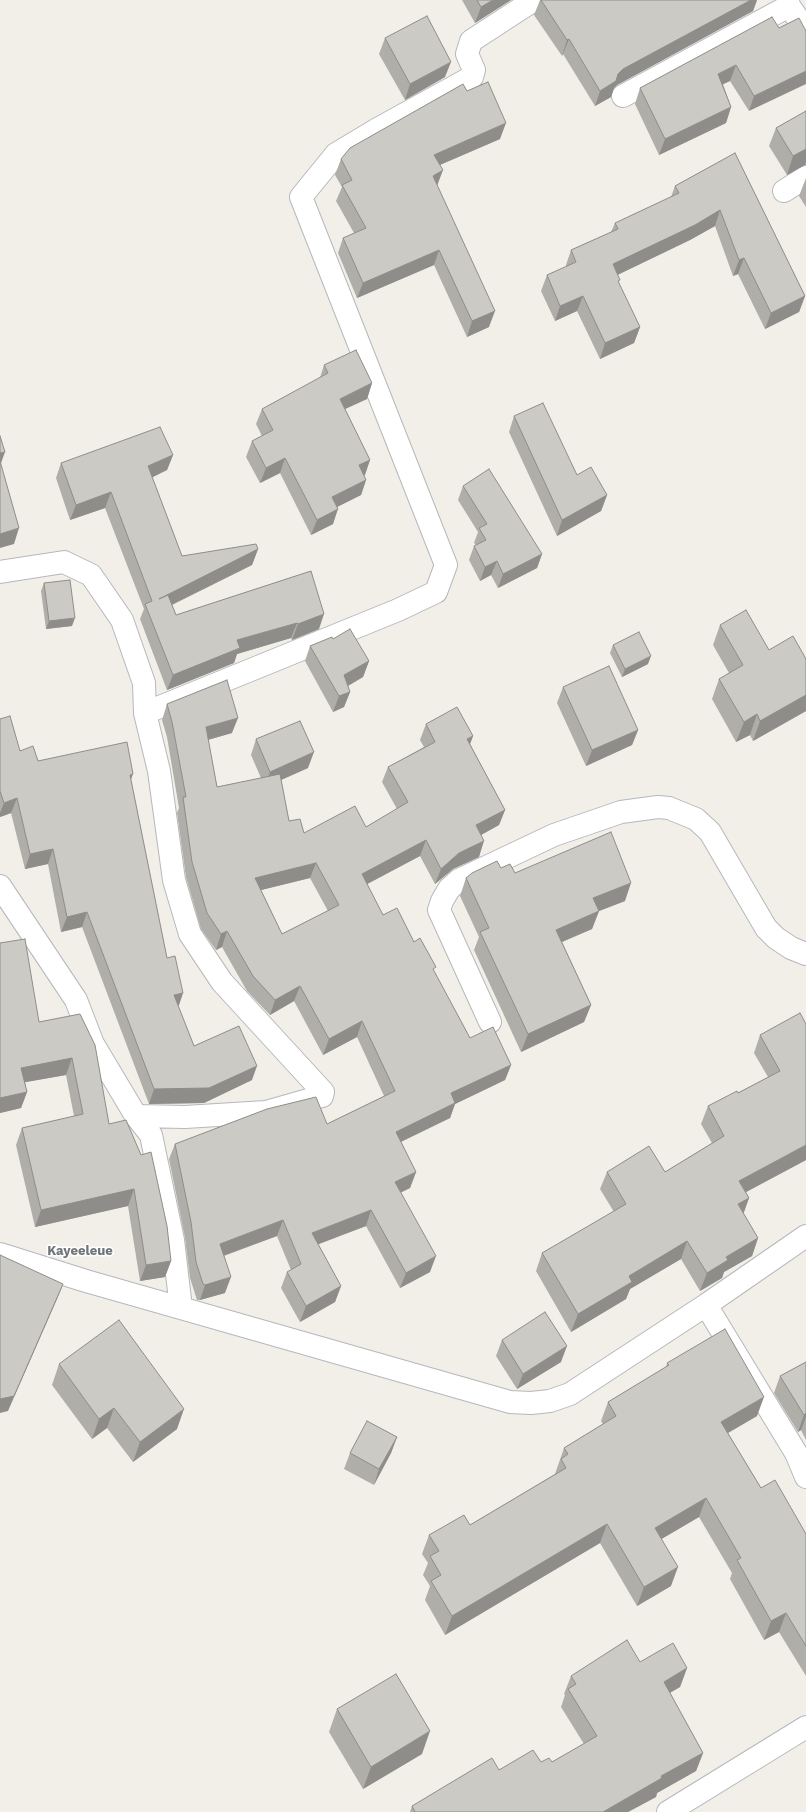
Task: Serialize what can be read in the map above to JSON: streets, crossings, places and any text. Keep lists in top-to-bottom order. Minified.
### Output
{"districts":["Kayeeleue"]}
